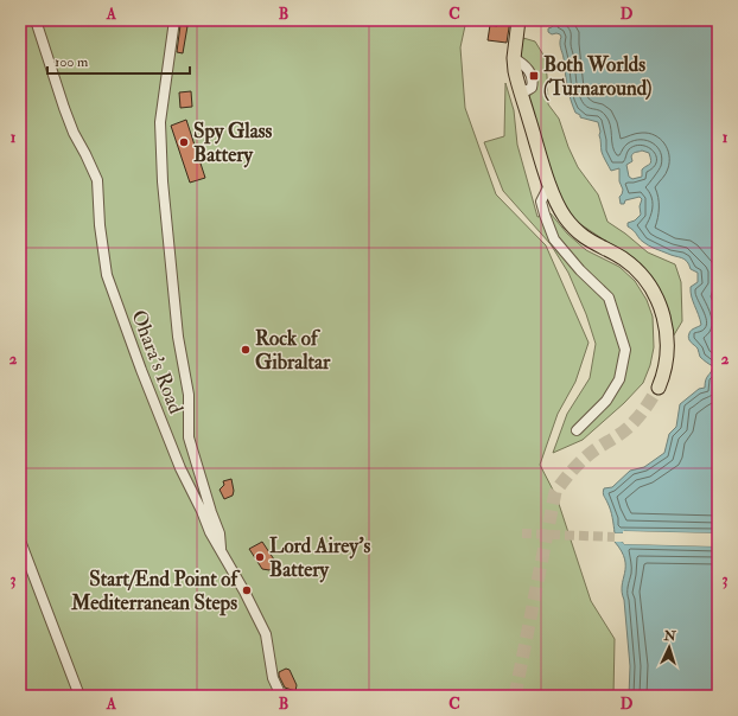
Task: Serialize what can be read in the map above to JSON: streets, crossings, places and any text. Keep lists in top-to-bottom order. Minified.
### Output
{"streets":{"street":["Ohara's Road"]},"places":{"transit":["Both Worlds (Turnaround)"],"other":["Spy Glass Battery","Rock of Gibraltar","Lord Airey's Battery","Start/End Point of Mediterranean Steps"]},"scale_bar":"100 m","north":"top","grid":{"columns":["A","B","C","D"],"rows":["1","2","3"]}}
